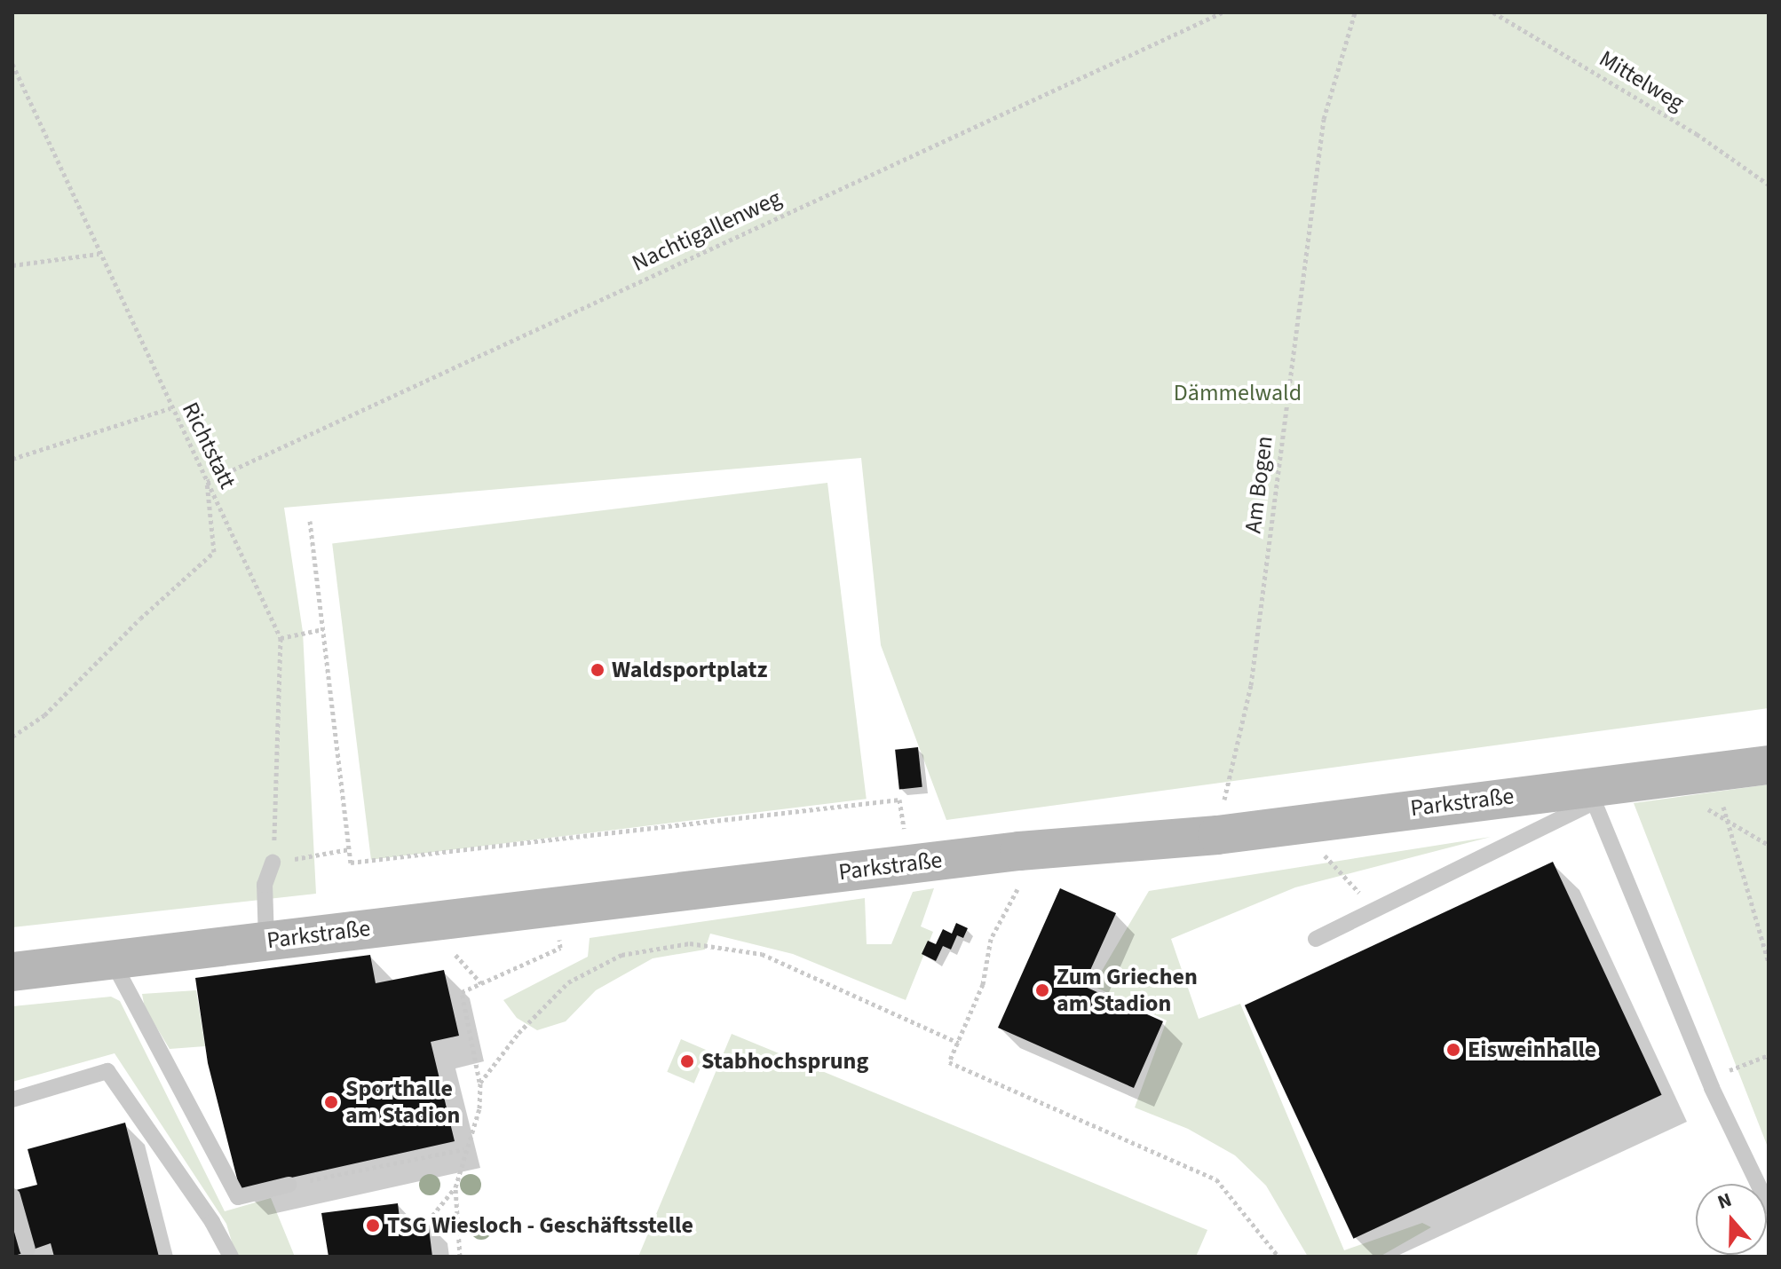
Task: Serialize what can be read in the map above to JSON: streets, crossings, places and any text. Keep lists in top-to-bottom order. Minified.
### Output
{"streets":{"street":["Parkstraße"],"path":["Mittelweg","Nachtigallenweg","Richtstatt","Am Bogen"]},"crossings":[["Nachtigallenweg","Richtstatt"],["Am Bogen","Parkstraße"]],"parks":["Dämmelwald"],"places":["Waldsportplatz","Zum Griechen am Stadion","Eisweinhalle","Stabhochsprung","Sporthalle am Stadion","TSG Wiesloch - Geschäftsstelle"],"north":"top"}
